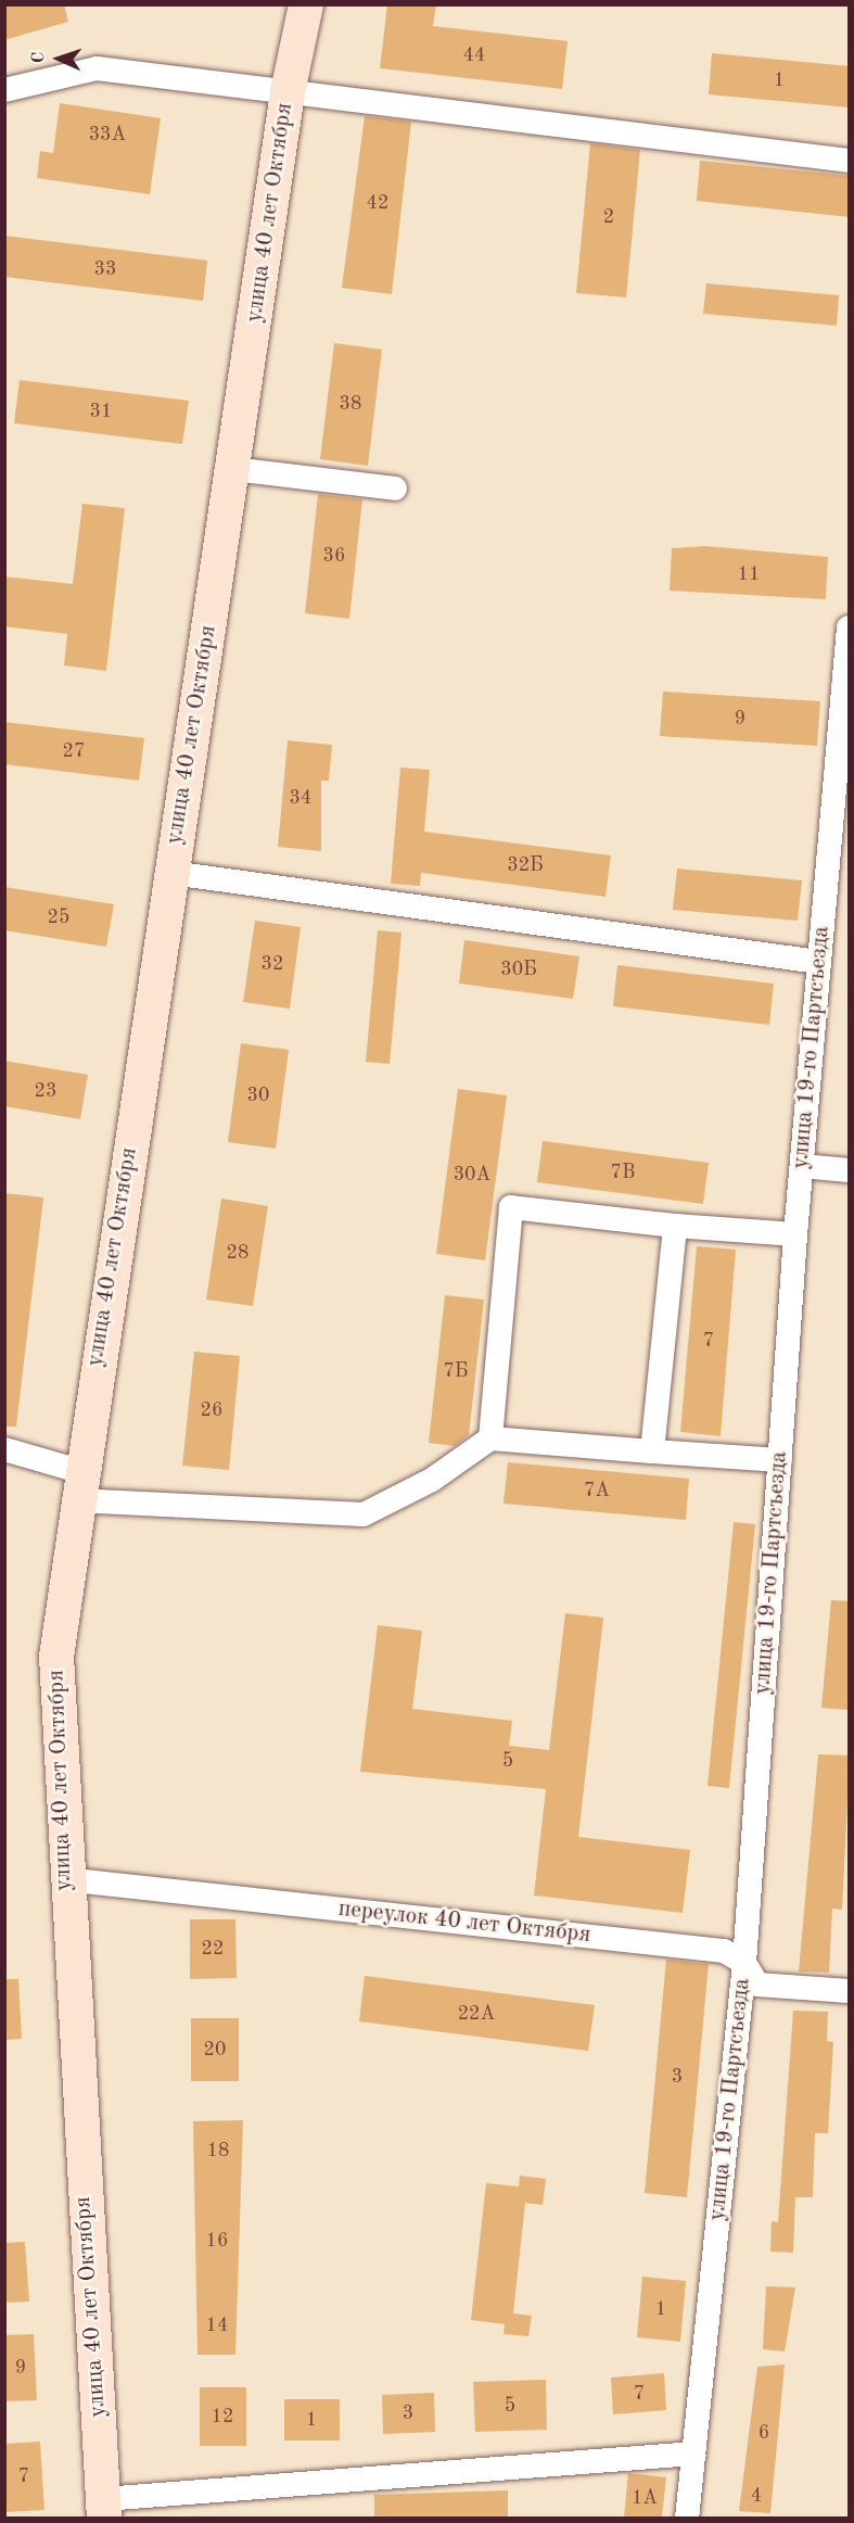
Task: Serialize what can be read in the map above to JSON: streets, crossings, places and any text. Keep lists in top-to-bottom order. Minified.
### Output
{"streets":{"main road":["улица 40 лет Октября"],"street":["улица 19-го Партсъезда","переулок 40 лет Октября"]},"crossings":[["улица 40 лет Октября","переулок 40 лет Октября"],["улица 19-го Партсъезда","переулок 40 лет Октября"]],"house_numbers":["44","1","33А","42","2","33","38","31","36","11","9","27","34","32Б","25","32","30Б","23","30","7В","30А","28","7","7Б","26","7А","5","22","22А","20","3","18","16","1","14","9","7","5","3","12","1","6","7","4","1А"],"north":"left"}
